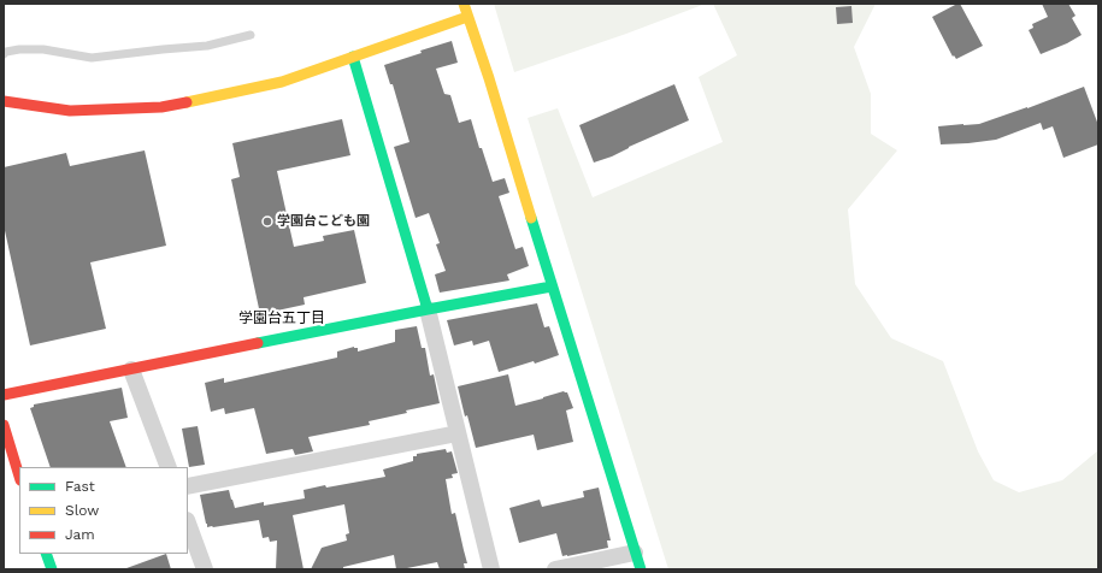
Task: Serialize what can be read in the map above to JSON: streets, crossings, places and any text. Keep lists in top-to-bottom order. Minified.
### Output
{"districts":["学園台五丁目"],"places":["学園台こども園"],"legend":["Fast","Slow","Jam"]}
